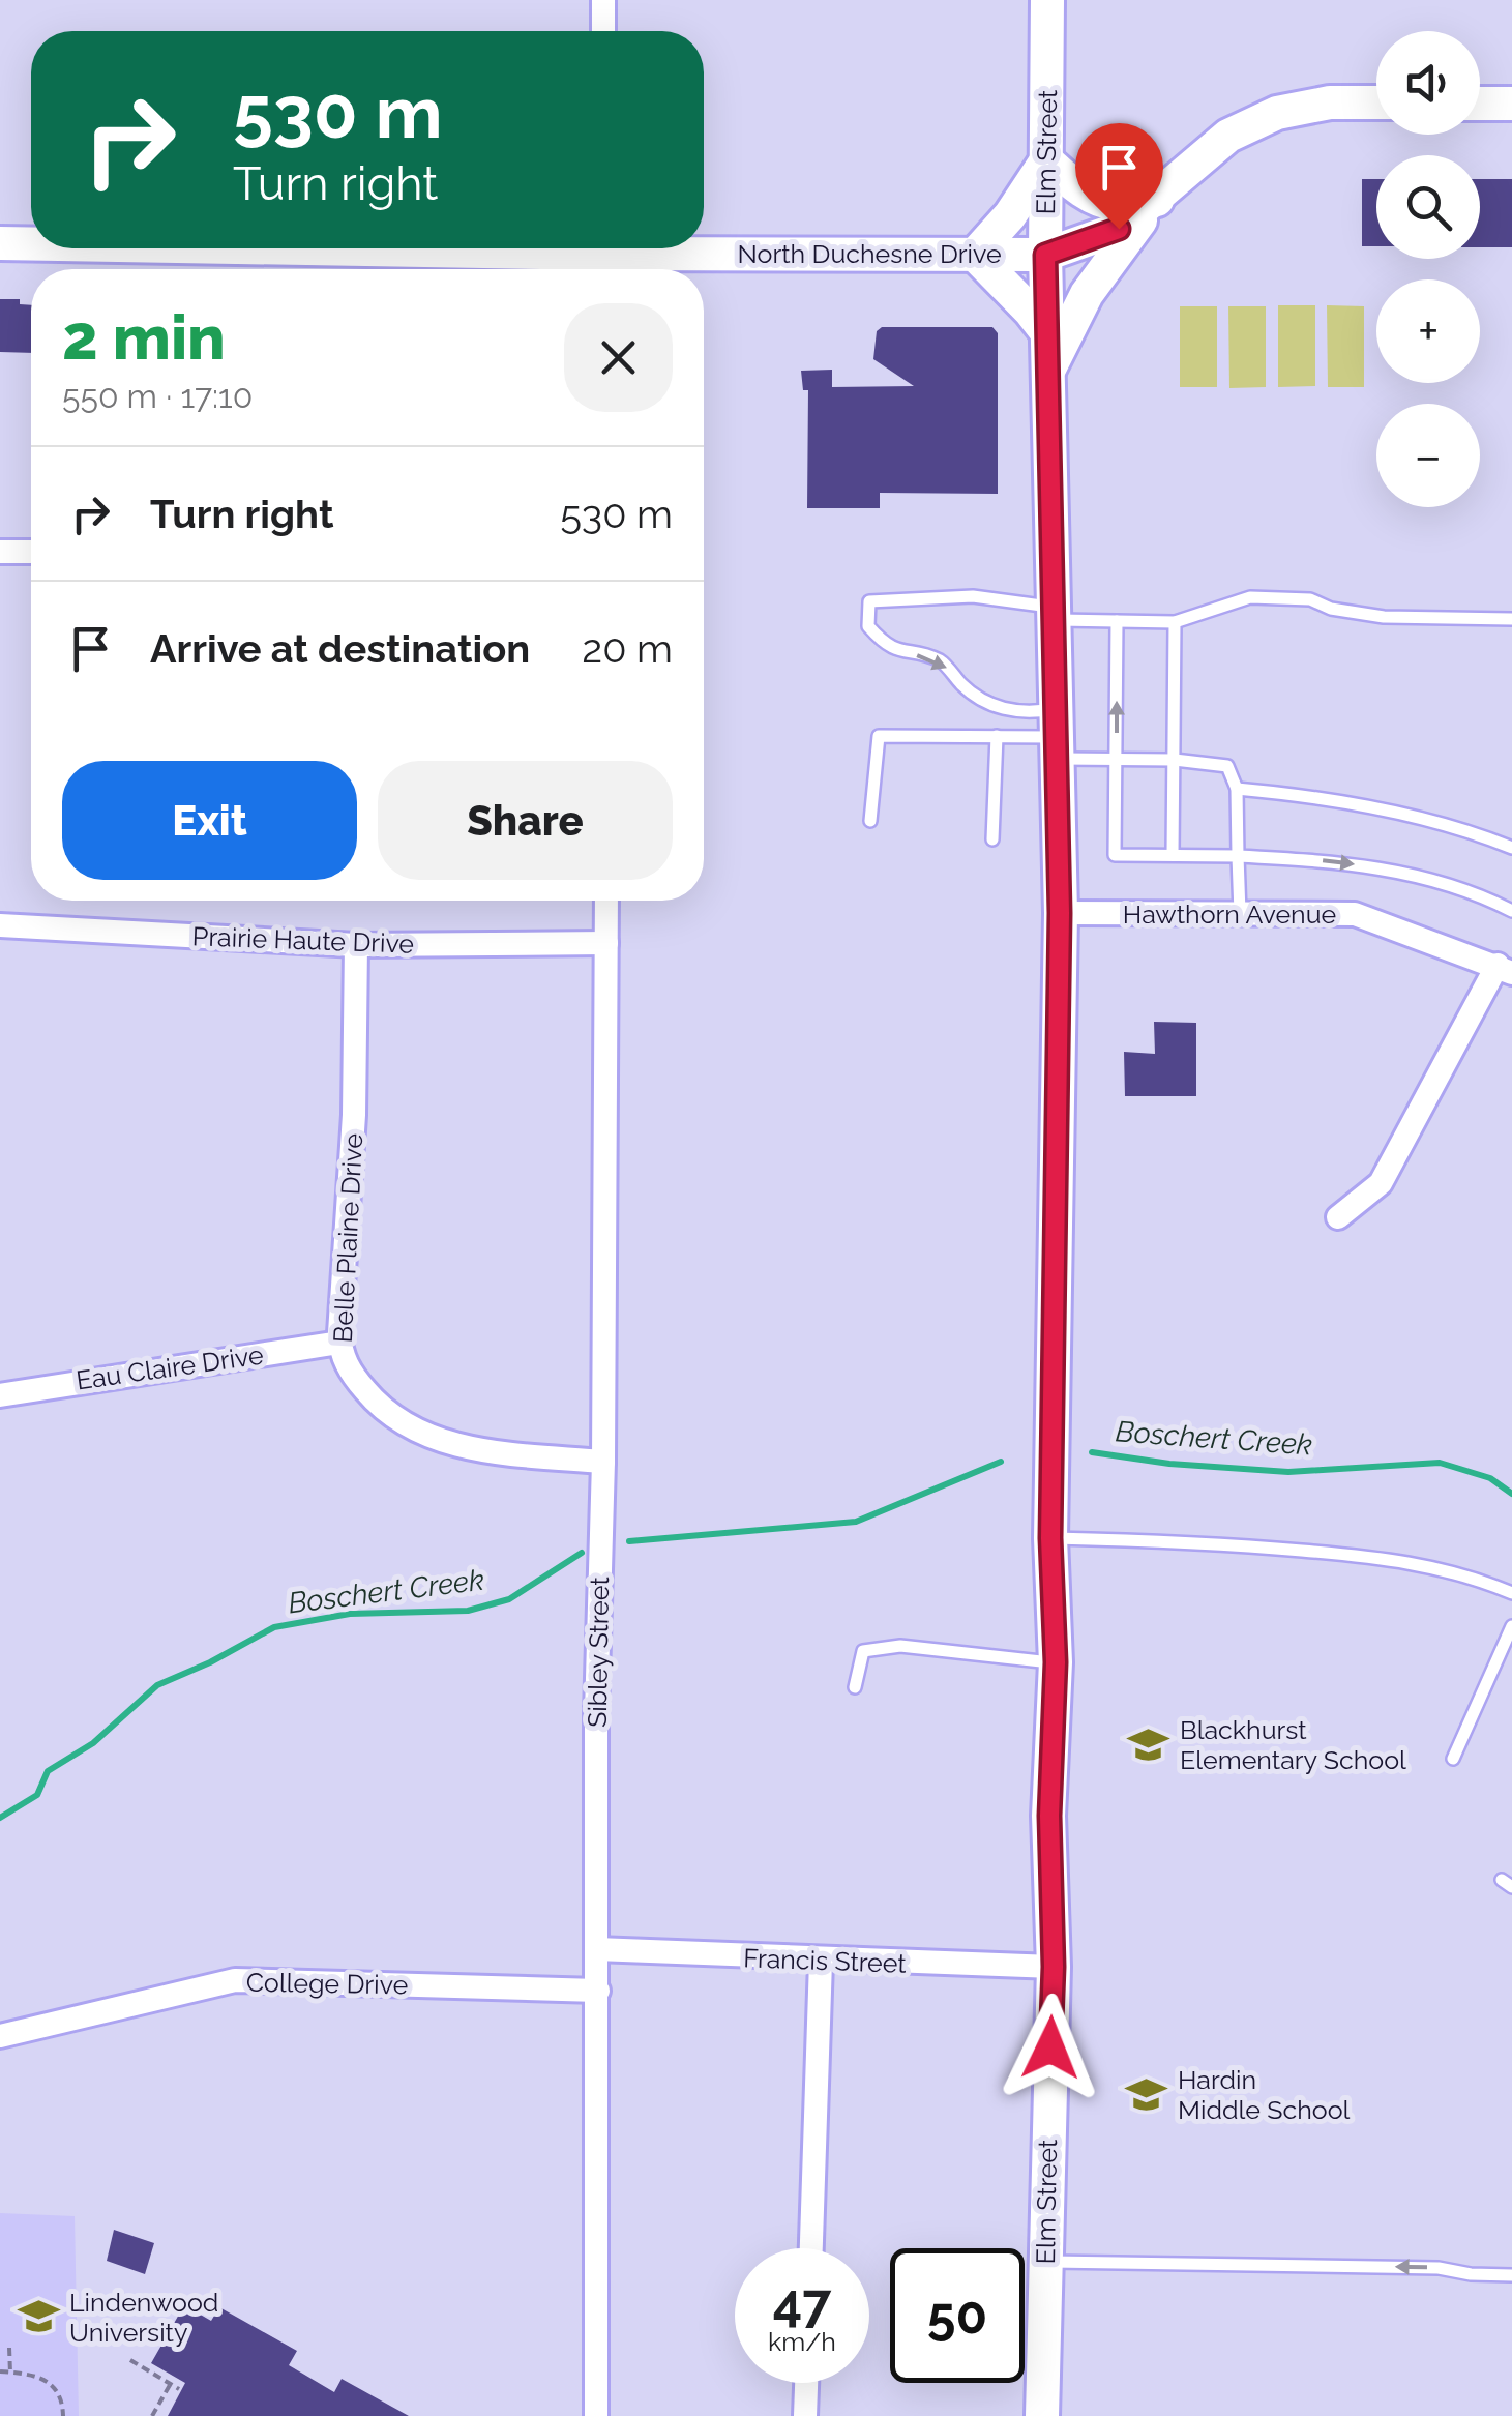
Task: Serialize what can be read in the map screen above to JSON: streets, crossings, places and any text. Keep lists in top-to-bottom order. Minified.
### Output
{"streets":{"main road":["Elm Street","North Duchesne Drive"],"street":["Hawthorn Avenue","Prairie Haute Drive","Belle Plaine Drive","Eau Claire Drive","Sibley Street","Francis Street","College Drive"]},"crossings":[["Elm Street","North Duchesne Drive"],["Elm Street","Hawthorn Avenue"],["Elm Street","Francis Street"],["Prairie Haute Drive","Belle Plaine Drive"],["Prairie Haute Drive","Sibley Street"],["Belle Plaine Drive","Eau Claire Drive"],["Belle Plaine Drive","Sibley Street"],["Sibley Street","Francis Street"],["Sibley Street","College Drive"]],"water":["Boschert Creek"],"places":{"school or university":["Blackhurst Elementary School","Hardin Middle School","Lindenwood University"]},"page":{"map_buttons":["+","−"],"turn":["530 m","Turn right"],"heading":["2 min","550 m · 17:10"],"list":[{"name":"Turn right","value":"530 m"},{"name":"Arrive at destination","value":"20 m"}],"buttons":["Exit","Share"],"speed":"47 km/h","limit":"50"}}
